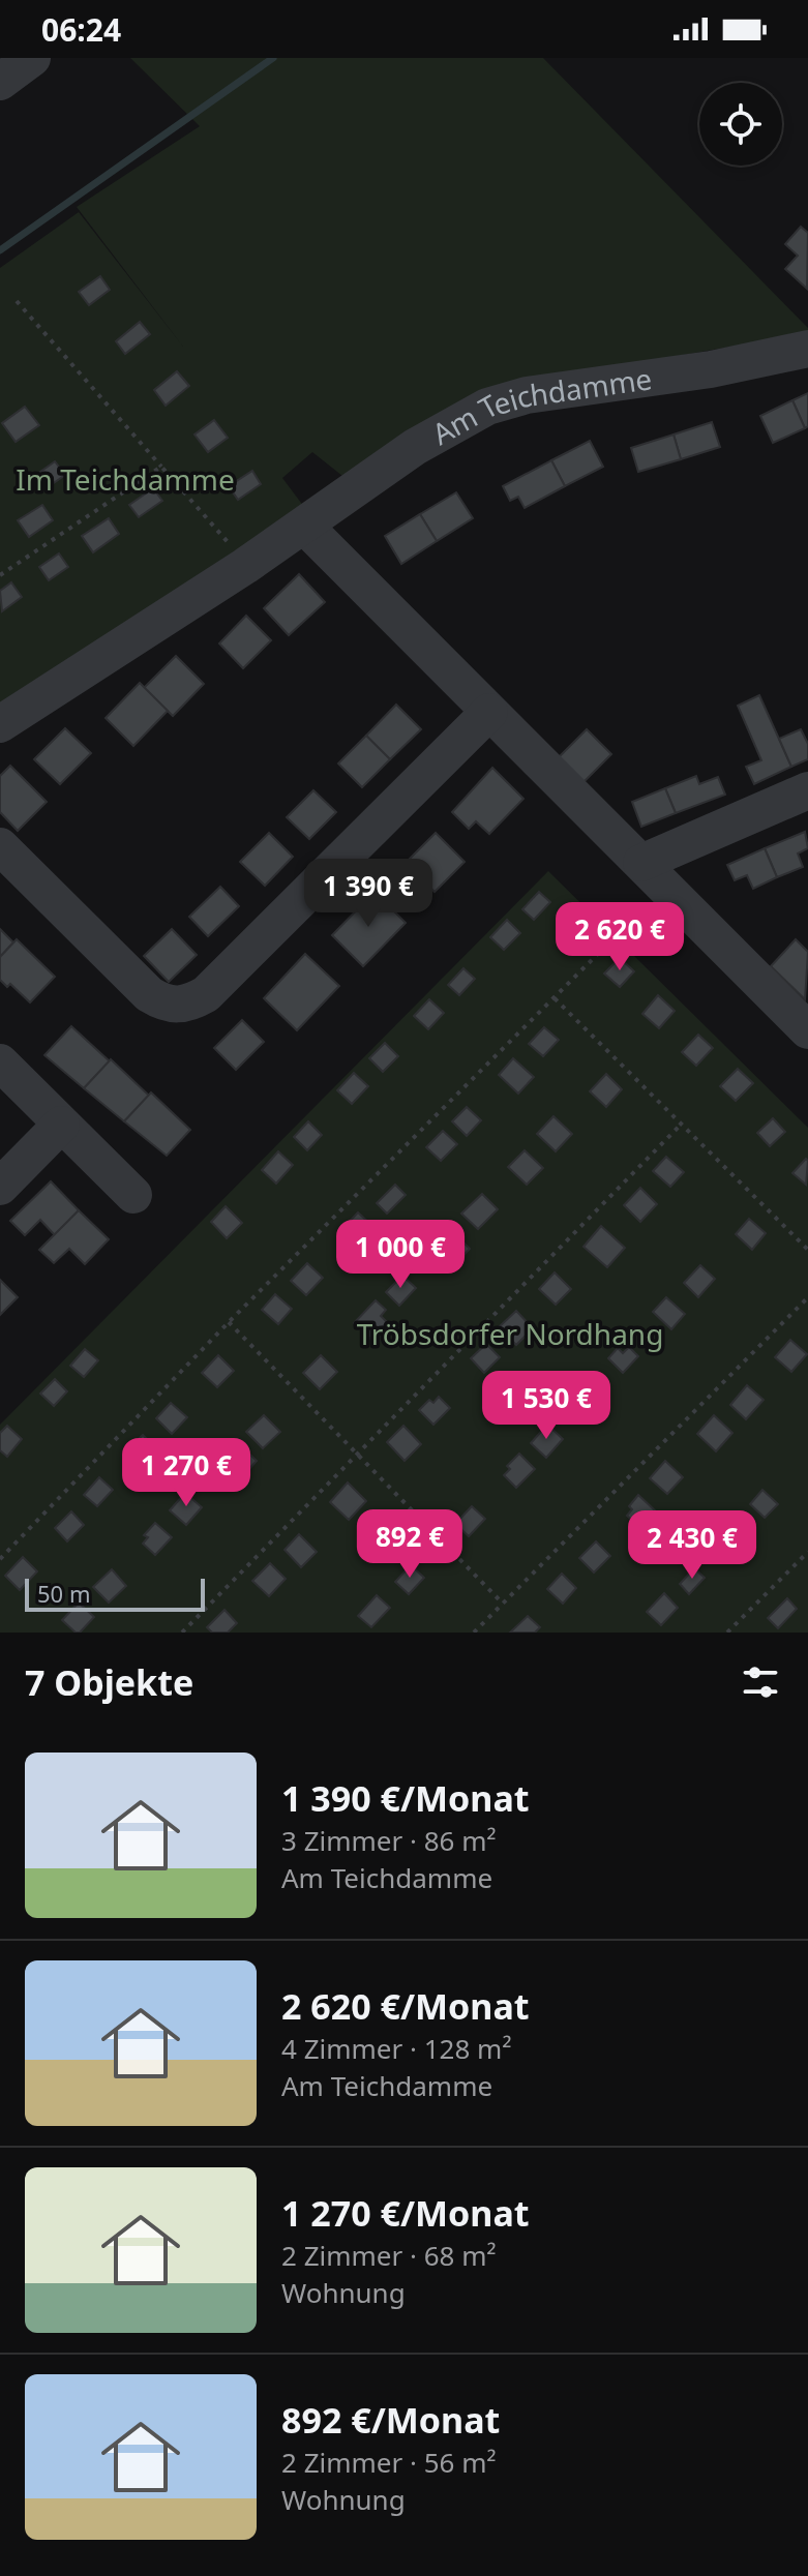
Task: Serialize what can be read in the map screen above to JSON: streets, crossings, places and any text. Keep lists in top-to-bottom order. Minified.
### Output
{"streets":{"street":["Am Teichdamme"]},"parks":["Im Teichdamme","Tröbsdorfer Nordhang"],"scale_bar":"50 m","page":{"status":"06:24","price":["1 390 €","2 620 €","1 000 €","1 530 €","1 270 €","892 €","2 430 €"],"scale":"50 m","heading":"7 Objekte","list":[{"name":"1 390 €/Monat","note":"3 Zimmer · 86 m² · Am Teichdamme"},{"name":"2 620 €/Monat","note":"4 Zimmer · 128 m² · Am Teichdamme"},{"name":"1 270 €/Monat","note":"2 Zimmer · 68 m² · Wohnung"},{"name":"892 €/Monat","note":"2 Zimmer · 56 m² · Wohnung"}]}}
